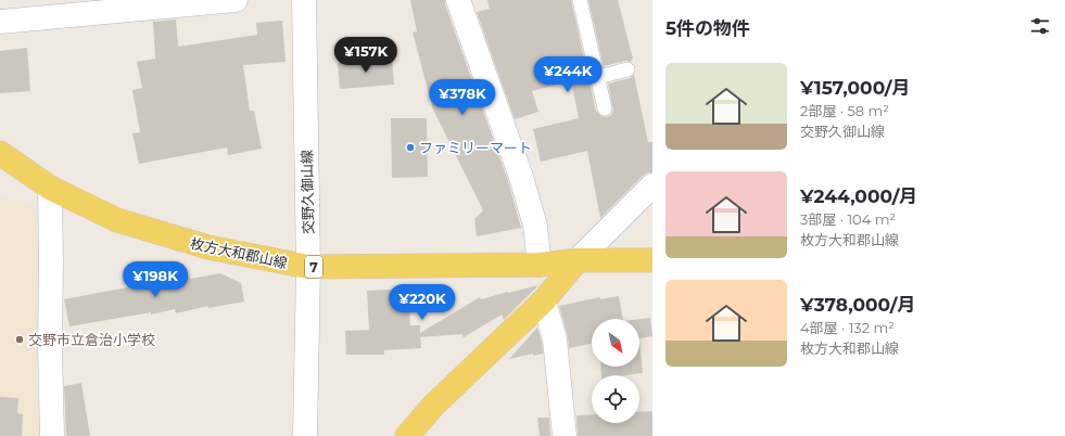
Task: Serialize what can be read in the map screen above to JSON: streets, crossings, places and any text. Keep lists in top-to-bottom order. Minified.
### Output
{"streets":{"main road":["枚方大和郡山線","7"],"street":["交野久御山線"]},"crossings":[["交野久御山線","枚方大和郡山線"]],"places":["ファミリーマート","交野市立倉治小学校"],"north":"bottom right","page":{"heading":"5件の物件","price":["¥157K","¥244K","¥378K","¥198K","¥220K"],"list":[{"name":"¥157,000/月","note":"2部屋 · 58 m² · 交野久御山線"},{"name":"¥244,000/月","note":"3部屋 · 104 m² · 枚方大和郡山線"},{"name":"¥378,000/月","note":"4部屋 · 132 m² · 枚方大和郡山線"}]}}
